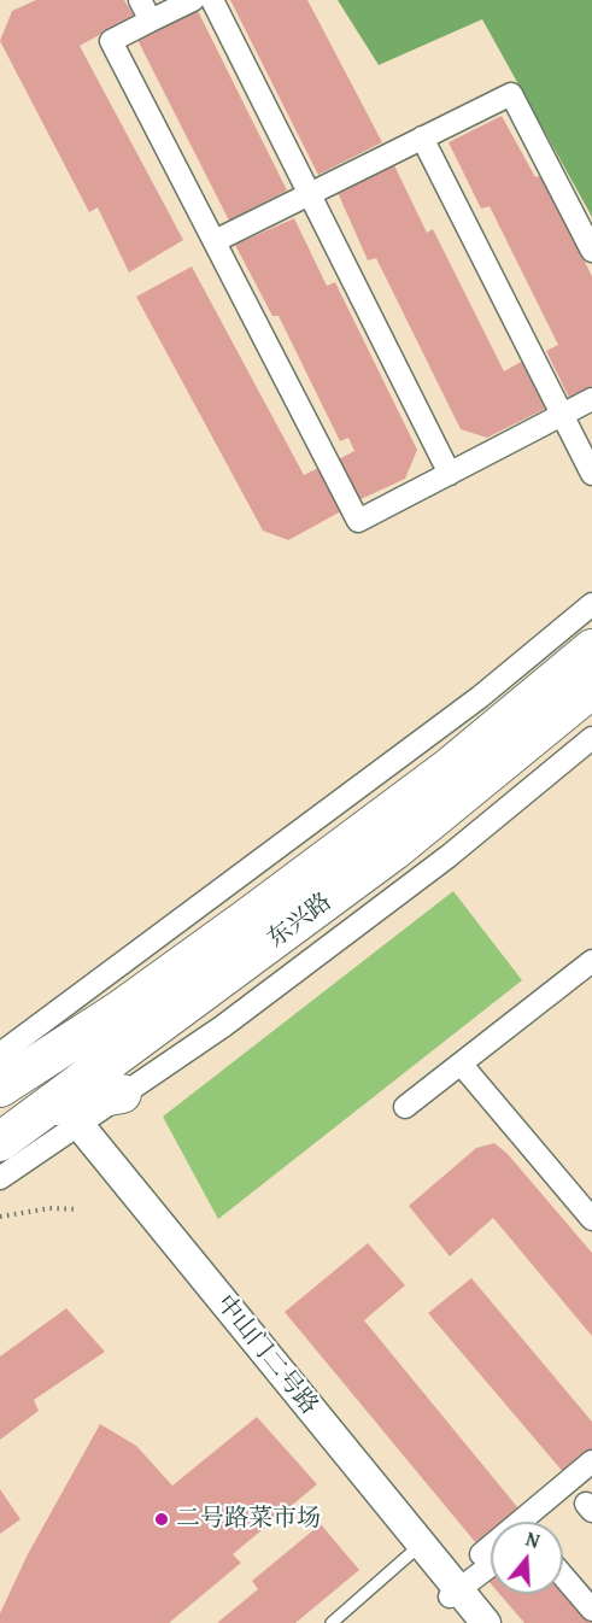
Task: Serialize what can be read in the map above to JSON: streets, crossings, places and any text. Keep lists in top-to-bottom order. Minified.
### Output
{"streets":{"highway":["东兴路"],"street":["中山门二号路"]},"crossings":[["东兴路","中山门二号路"]],"places":["二号路菜市场"],"north":"top"}
